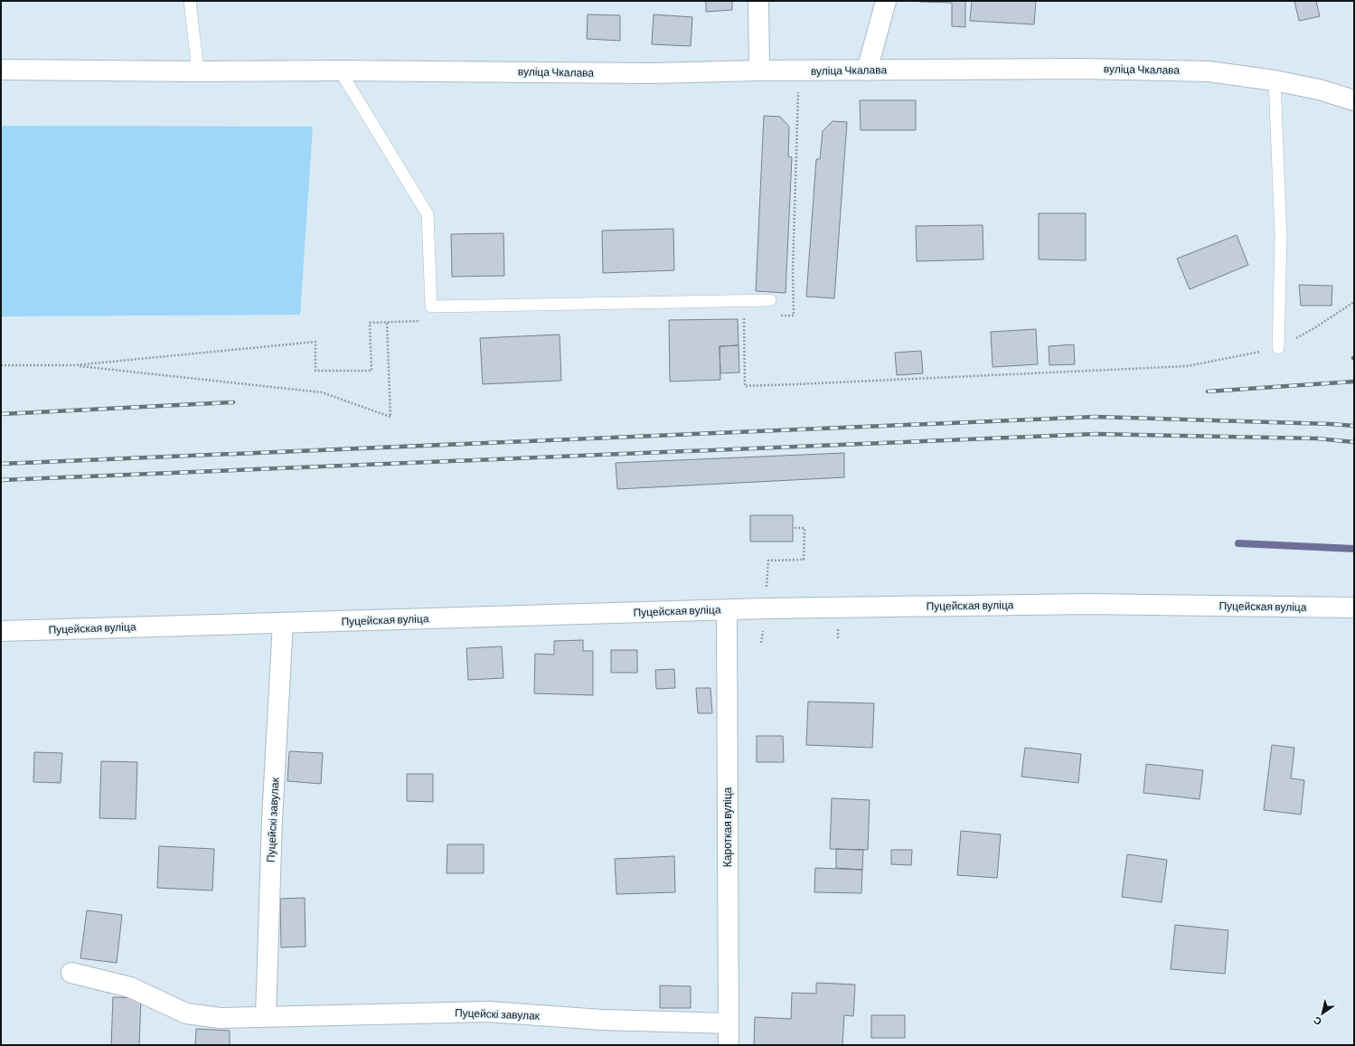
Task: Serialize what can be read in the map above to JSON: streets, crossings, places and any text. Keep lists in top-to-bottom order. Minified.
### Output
{"streets":{"street":["вуліца Чкалава","Пуцейская вуліца","Пуцейскі завулак","Кароткая вуліца"]},"crossings":[["Пуцейская вуліца","Пуцейскі завулак"],["Пуцейская вуліца","Кароткая вуліца"],["Пуцейскі завулак","Кароткая вуліца"]],"north":"bottom left"}
